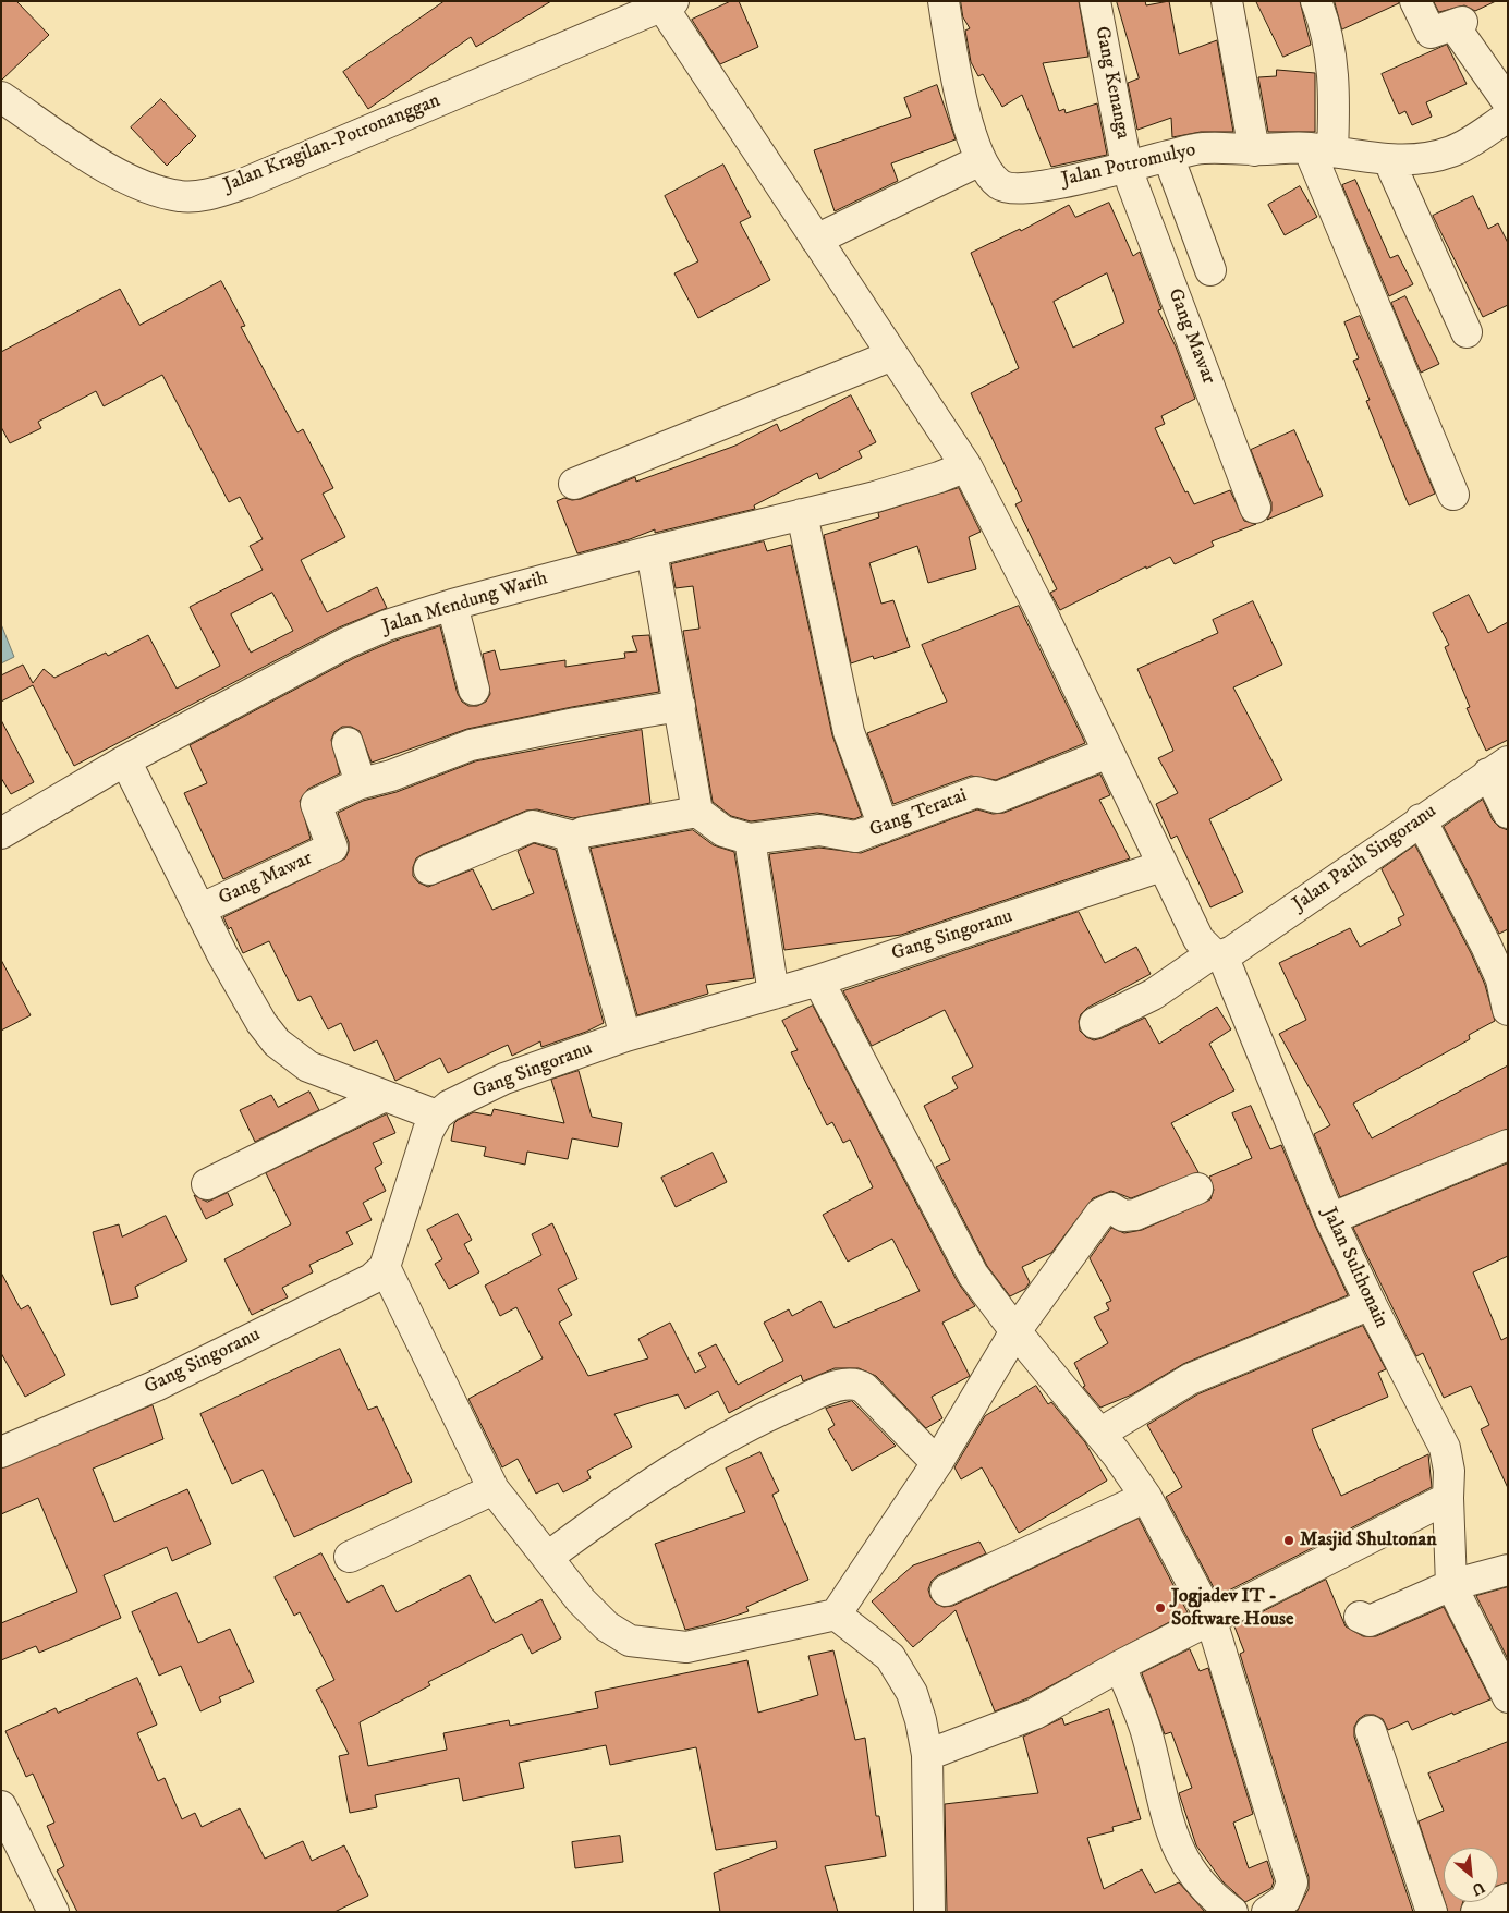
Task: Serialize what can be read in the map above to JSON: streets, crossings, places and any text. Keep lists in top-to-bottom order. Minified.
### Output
{"streets":{"street":["Gang Kenanga","Jalan Kragilan-Potronanggan","Jalan Potromulyo","Gang Mawar","Jalan Mendung Warih","Gang Teratai","Jalan Patih Singoranu","Gang Singoranu","Jalan Sulthonain"]},"crossings":[["Gang Kenanga","Jalan Potromulyo"],["Gang Kenanga","Gang Mawar"],["Jalan Kragilan-Potronanggan","Jalan Sulthonain"],["Jalan Potromulyo","Gang Mawar"],["Jalan Mendung Warih","Jalan Sulthonain"],["Gang Teratai","Jalan Sulthonain"],["Jalan Patih Singoranu","Jalan Sulthonain"],["Gang Singoranu","Jalan Sulthonain"]],"places":["Masjid Shultonan","Jogjadev IT - Software House"],"north":"bottom right"}
